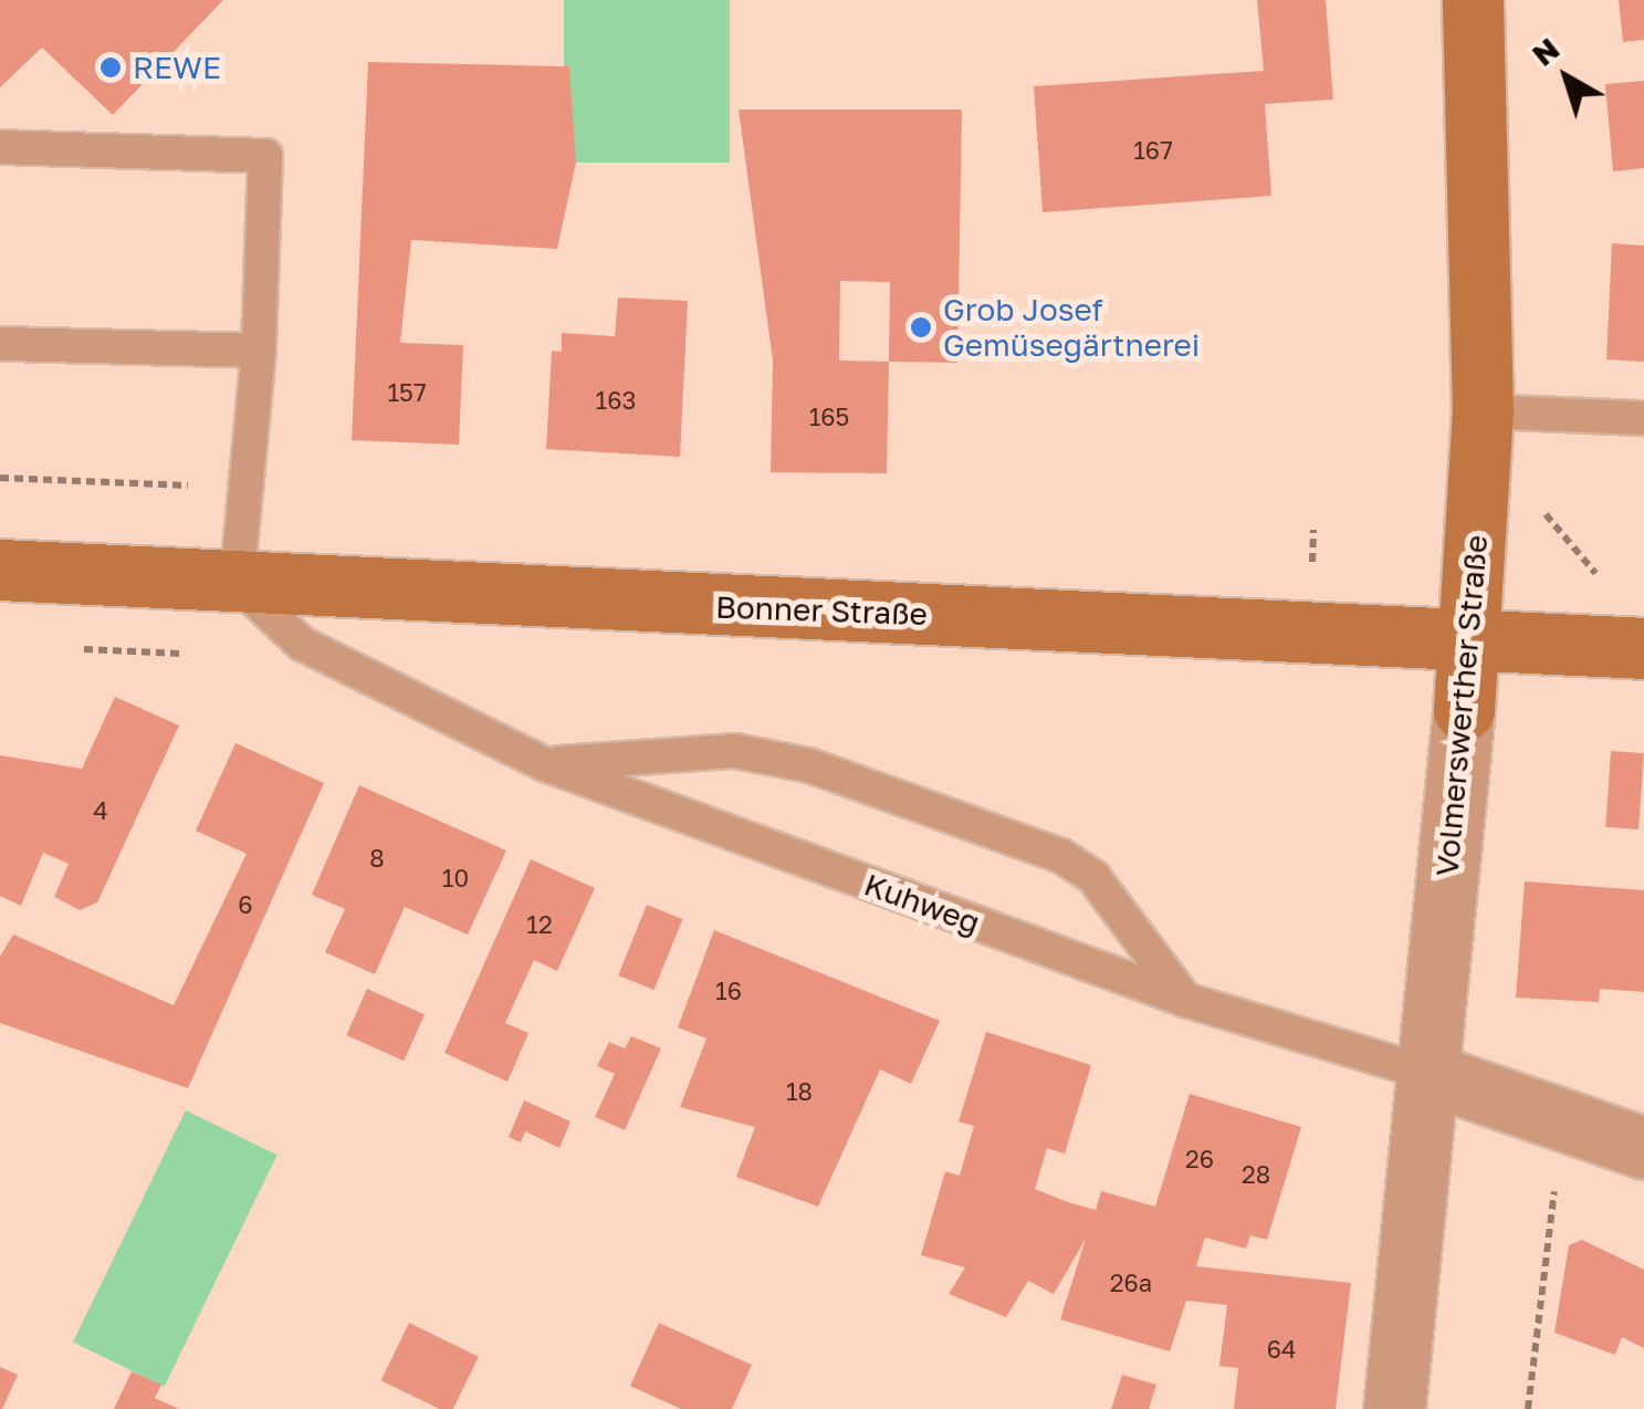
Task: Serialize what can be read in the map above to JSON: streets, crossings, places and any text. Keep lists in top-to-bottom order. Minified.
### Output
{"streets":{"main road":["Bonner Straße","Volmerswerther Straße"],"street":["Kuhweg"]},"crossings":[["Bonner Straße","Volmerswerther Straße"],["Bonner Straße","Kuhweg"],["Volmerswerther Straße","Kuhweg"]],"places":["REWE","Grob Josef Gemüsegärtnerei"],"house_numbers":["167","157","163","165","4","8","10","6","12","16","18","26","28","26a","64"],"north":"top left"}
